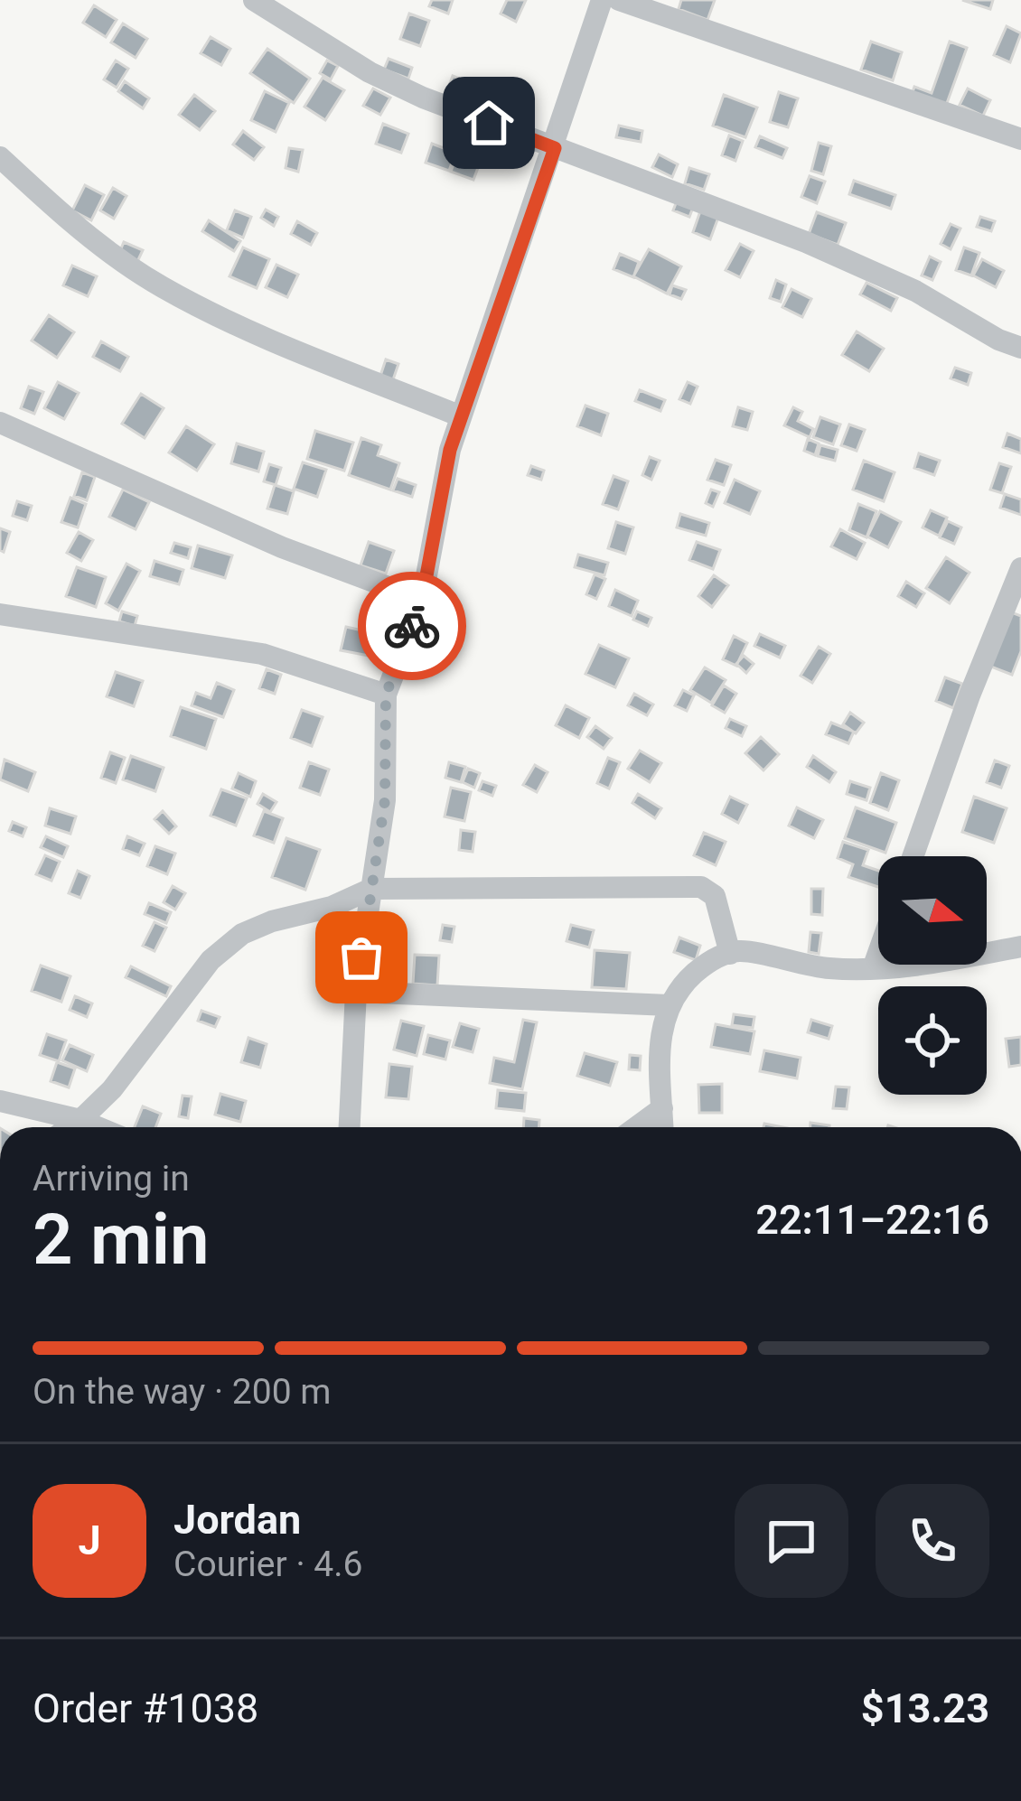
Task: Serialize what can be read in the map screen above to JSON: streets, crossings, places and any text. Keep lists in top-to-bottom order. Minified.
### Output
{"north":"right","page":{"heading":["2 min","Arriving in","22:11–22:16"],"panel":["Jordan","Courier · 4.6","Order #1038","$13.23"],"bar":"On the way · 200 m","round":"J"}}
